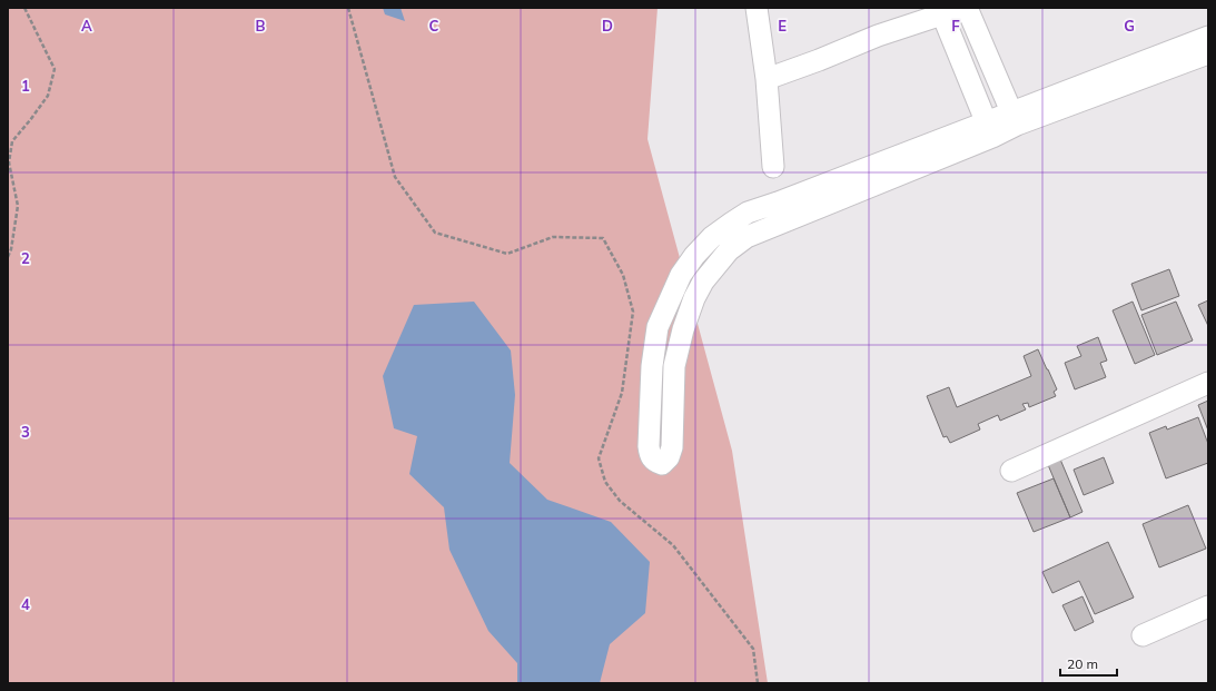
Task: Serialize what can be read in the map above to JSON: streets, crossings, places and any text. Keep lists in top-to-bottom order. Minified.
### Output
{"scale_bar":"20 m","grid":{"columns":["A","B","C","D","E","F","G"],"rows":["1","2","3","4"]}}
